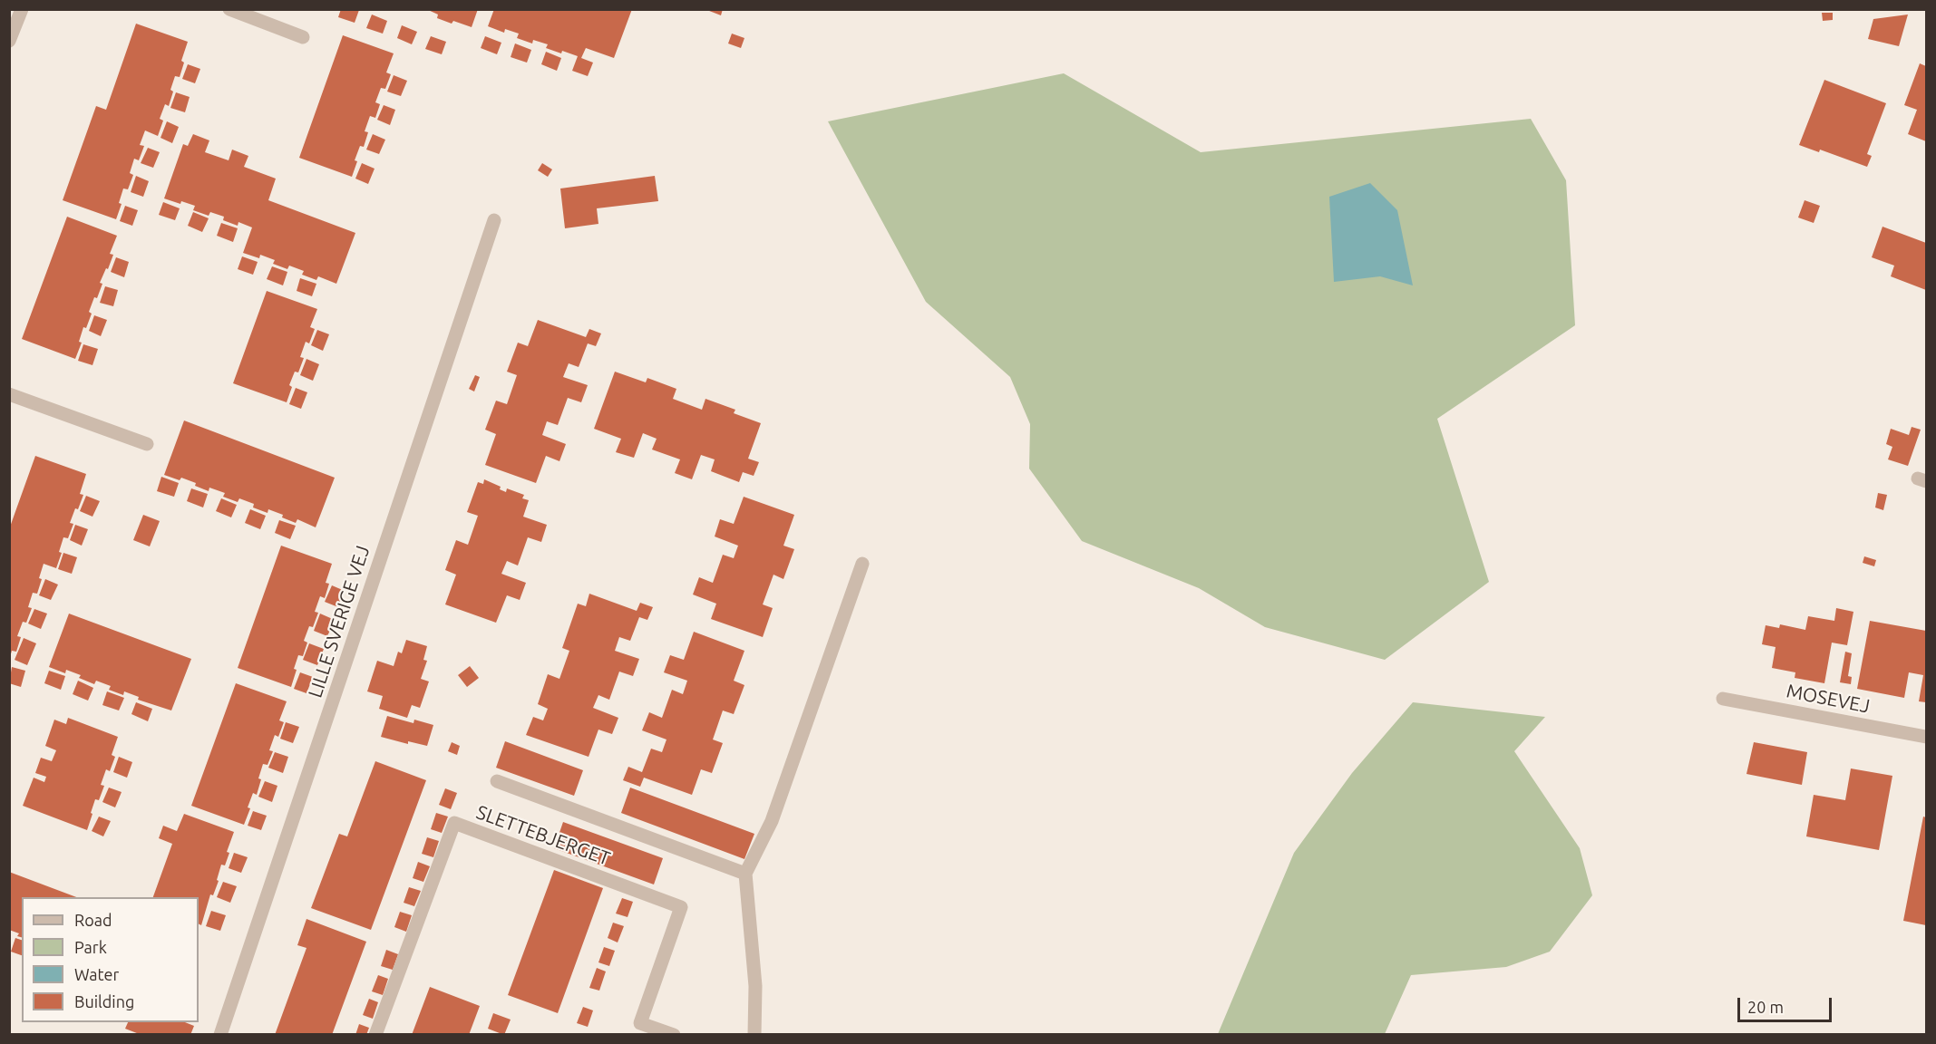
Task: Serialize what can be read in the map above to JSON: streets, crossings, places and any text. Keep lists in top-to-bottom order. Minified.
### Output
{"streets":{"street":["LILLE SVERIGE VEJ","MOSEVEJ","SLETTEBJERGET"]},"legend":["Road","Park","Water","Building"],"scale_bar":"20 m"}
